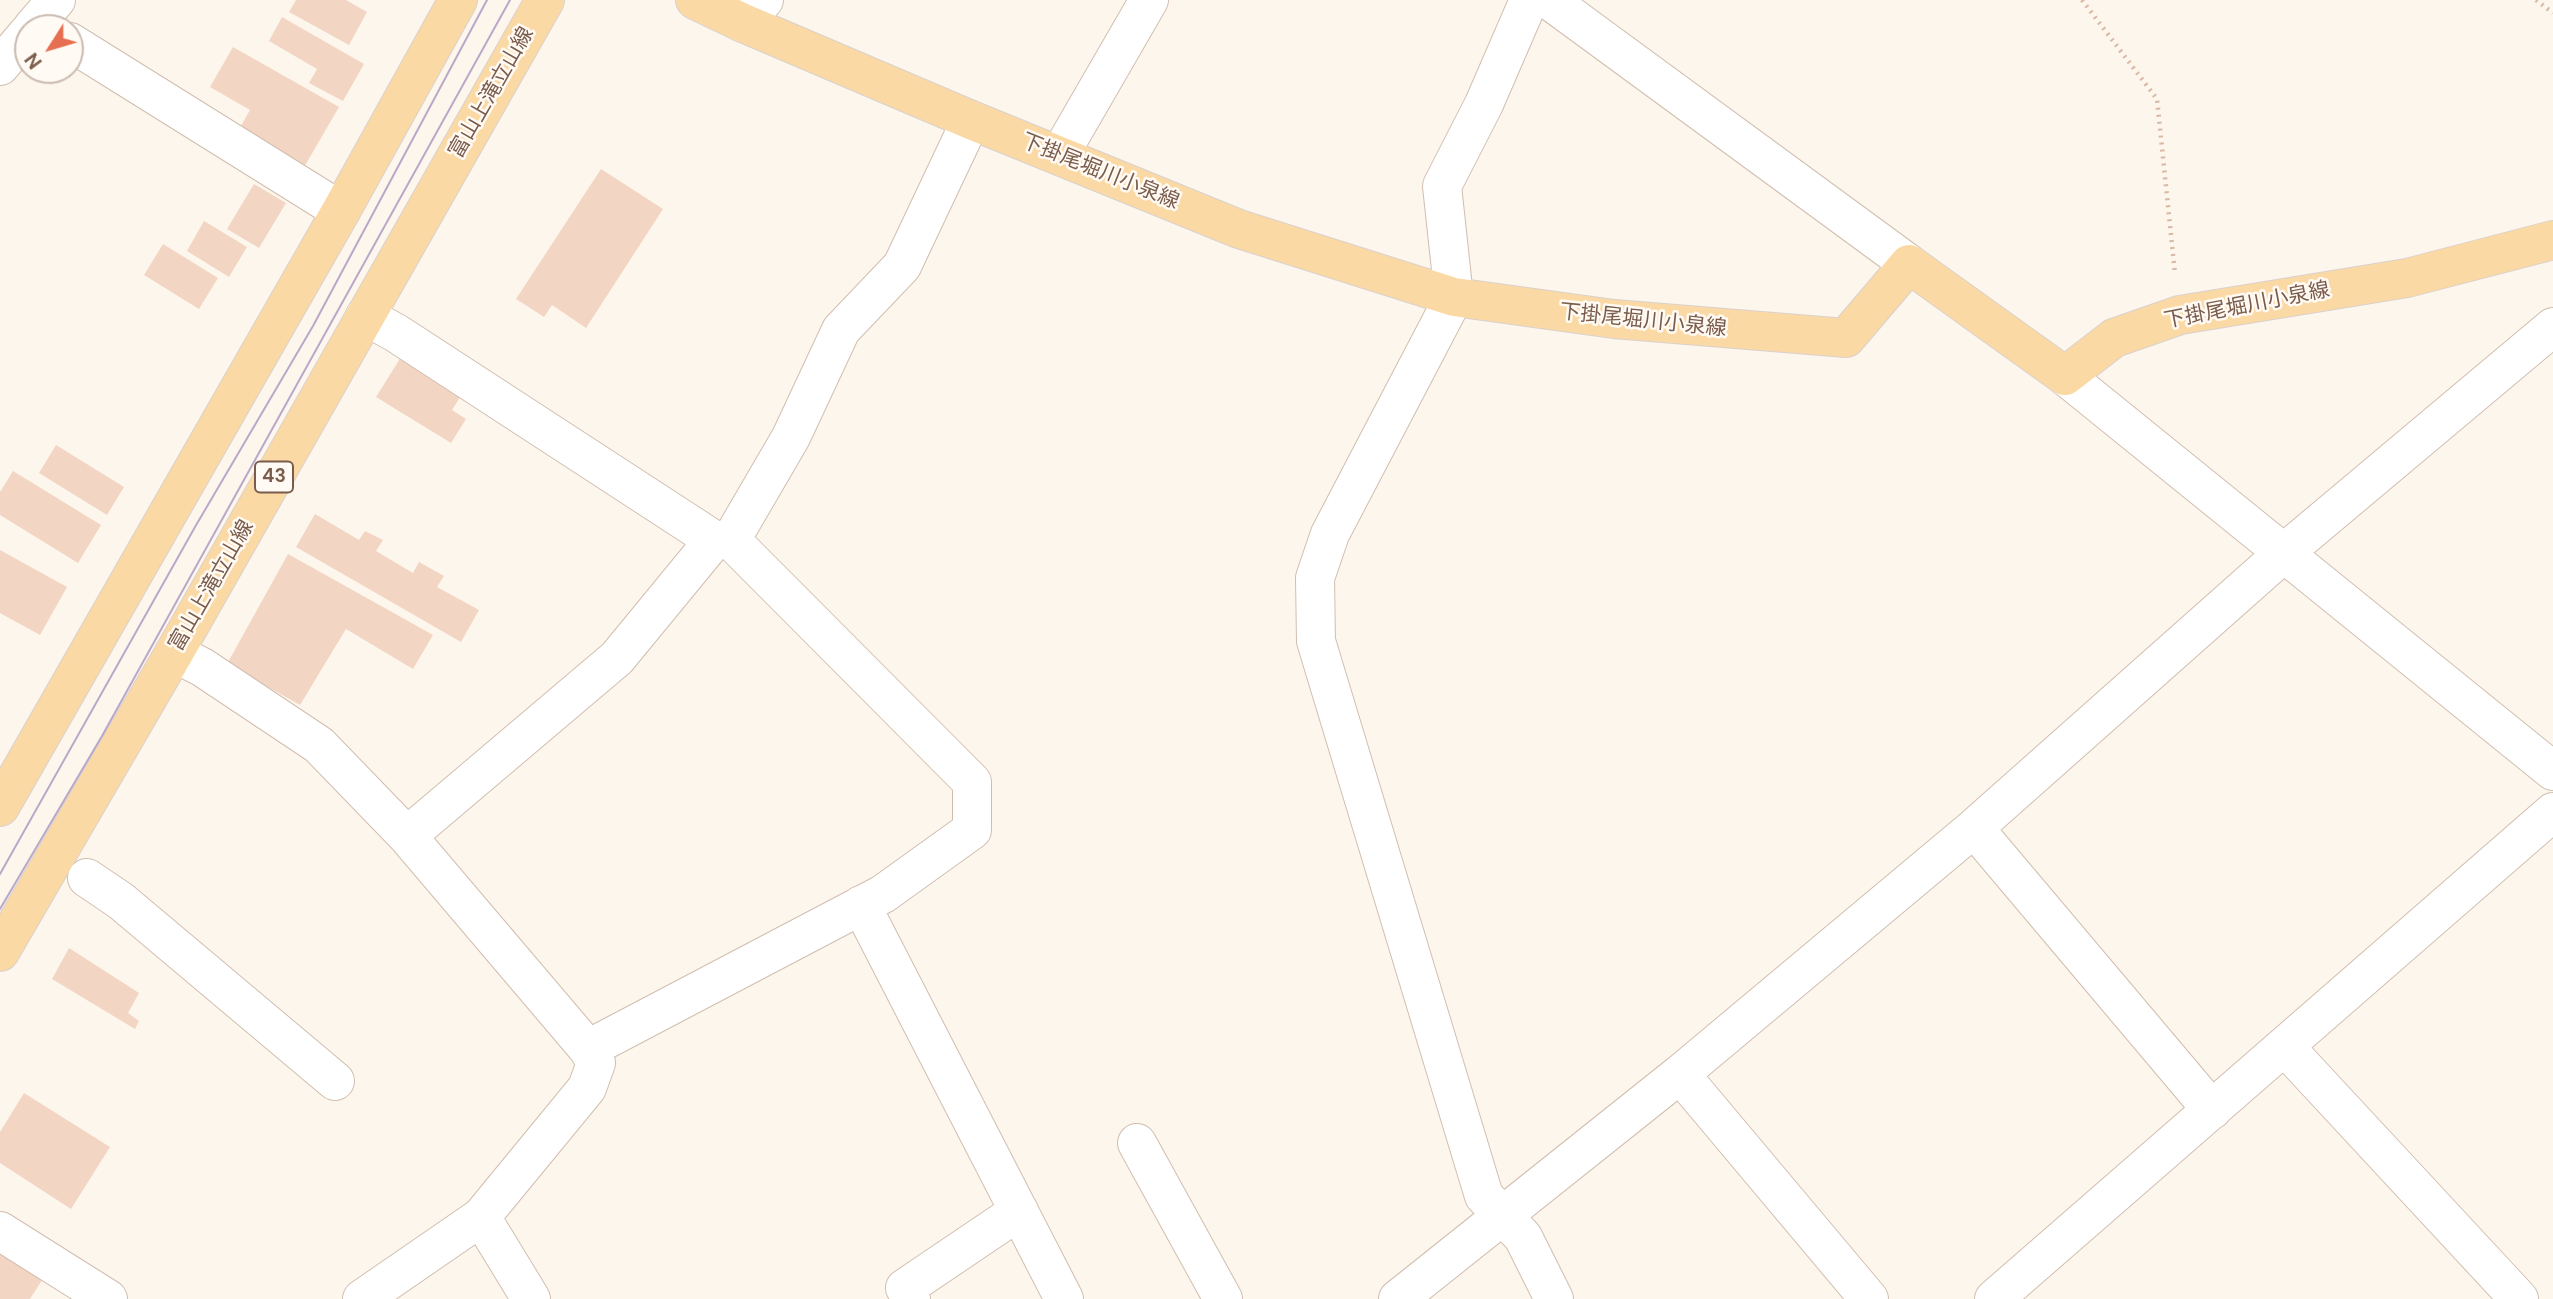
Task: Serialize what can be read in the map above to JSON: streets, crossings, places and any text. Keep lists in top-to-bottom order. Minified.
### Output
{"streets":{"main road":["富山上滝立山線","下掛尾堀川小泉線","43"]},"north":"bottom left"}
